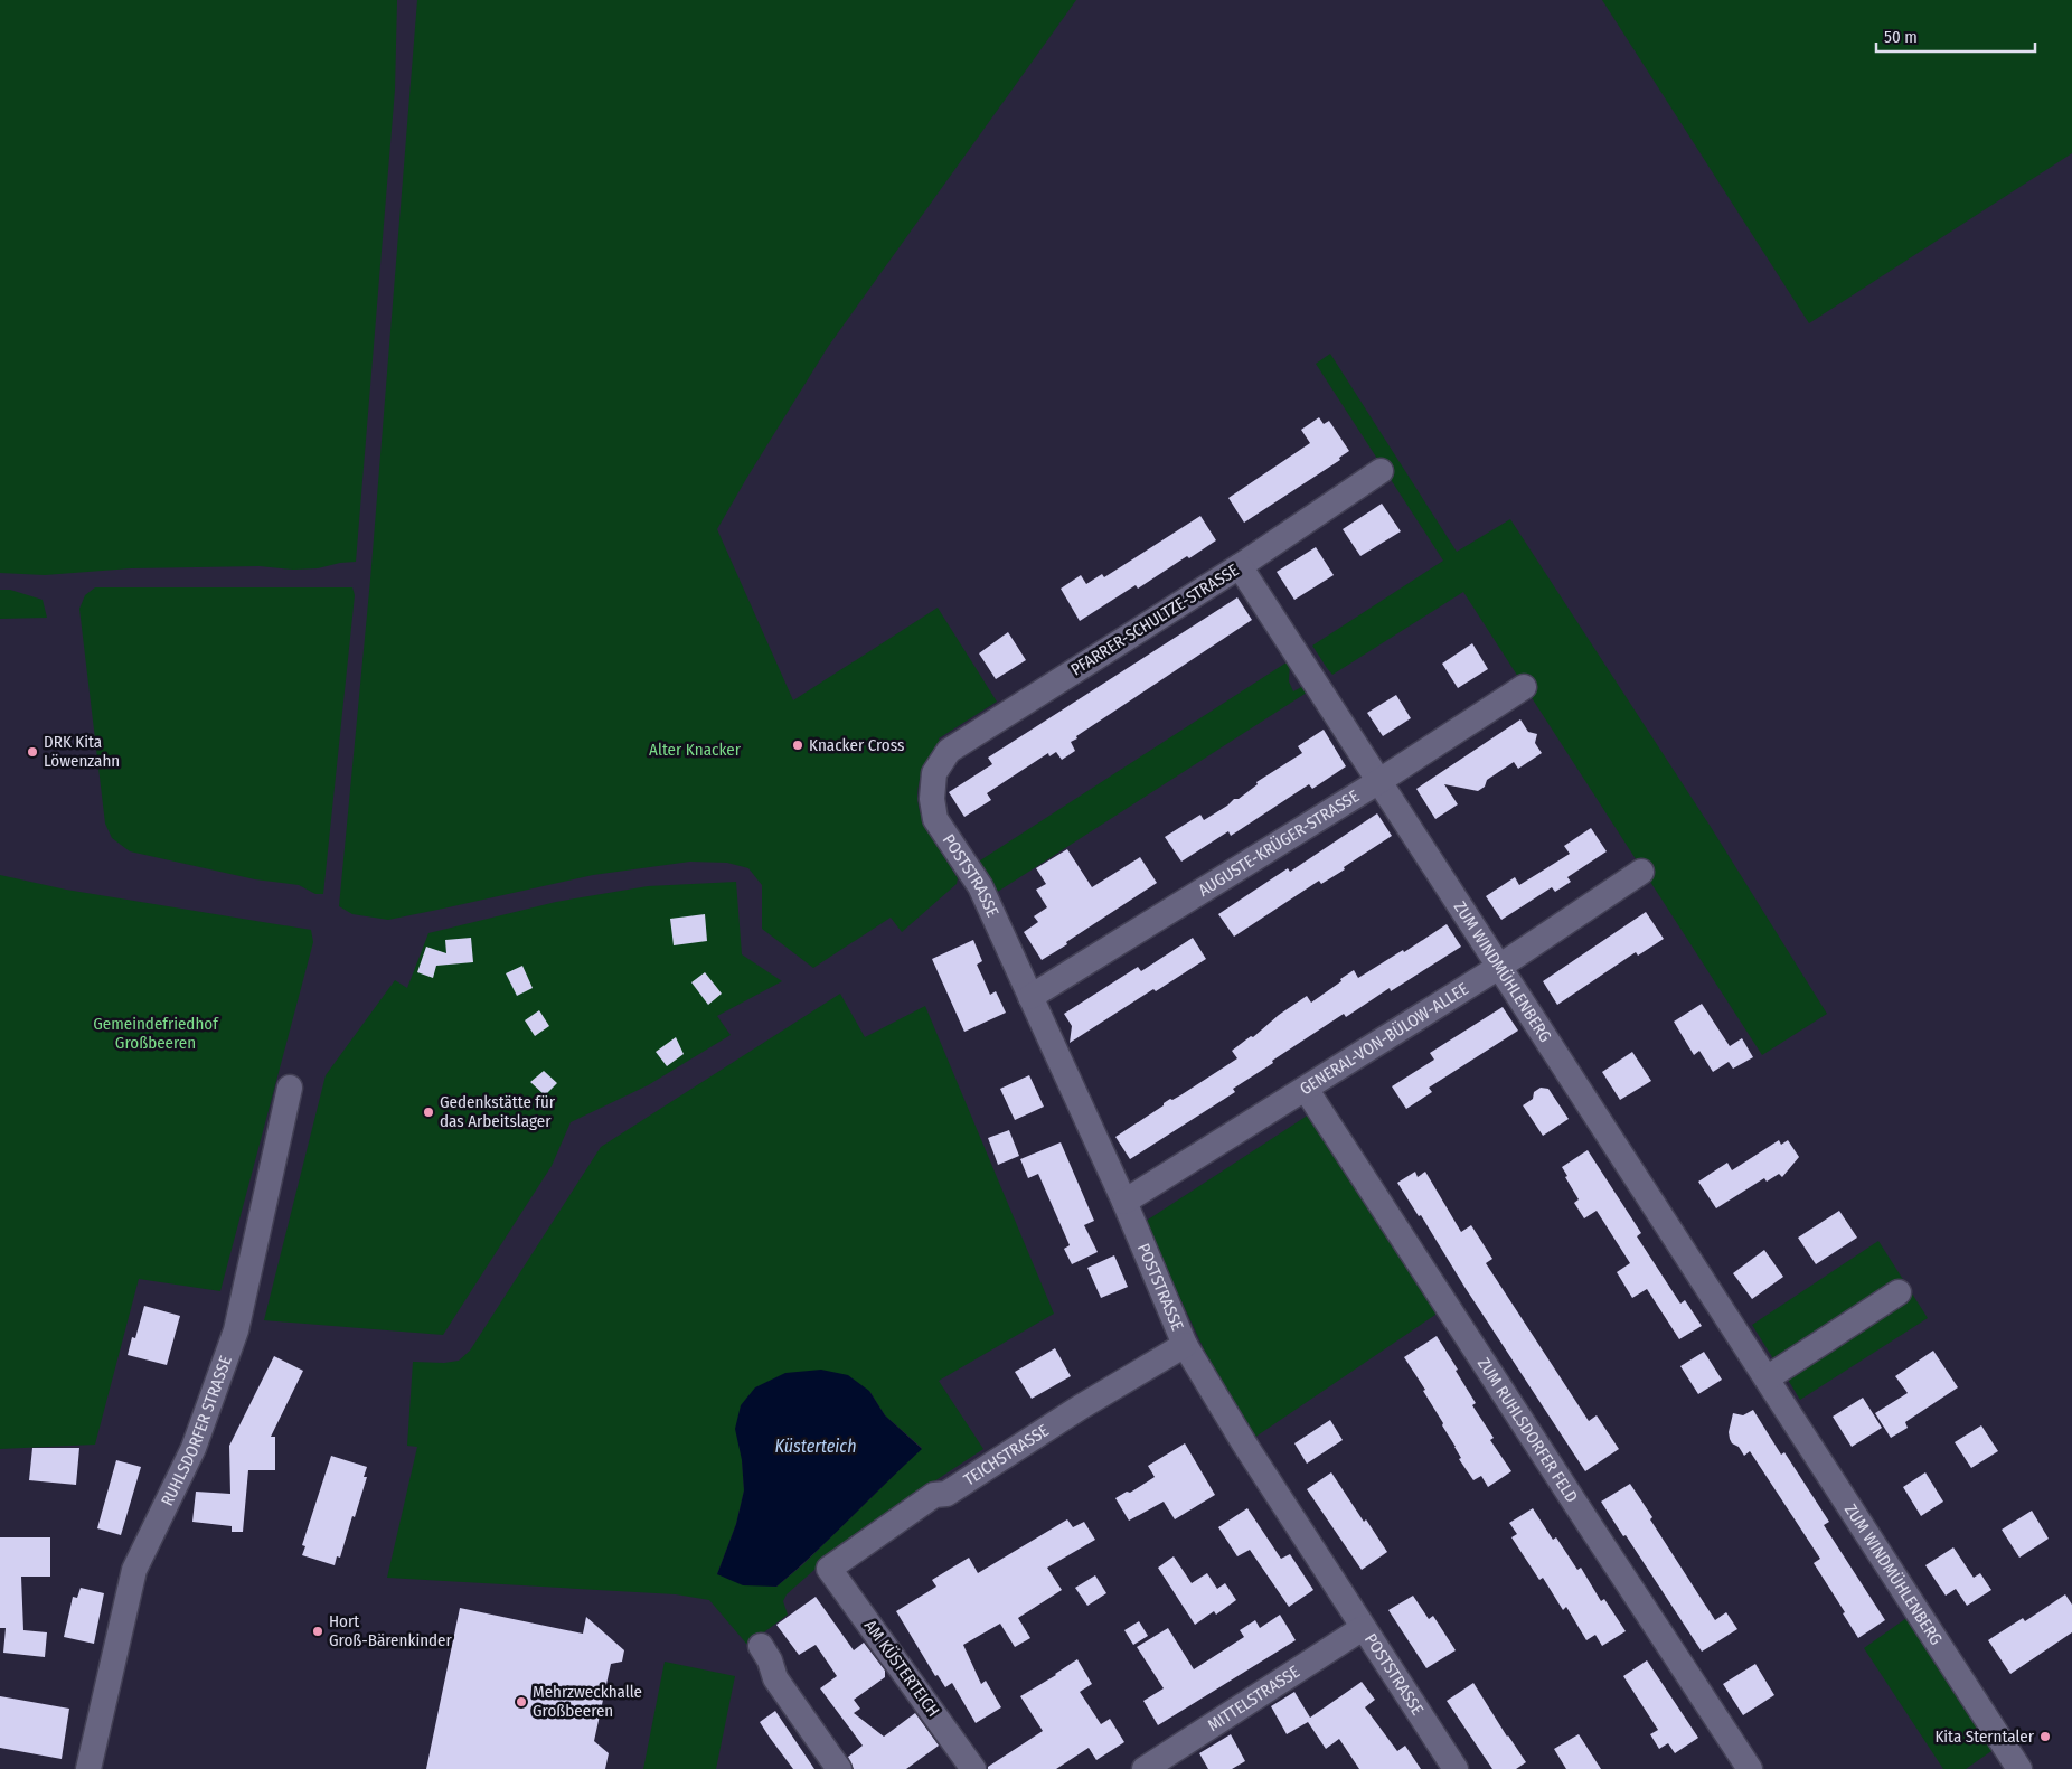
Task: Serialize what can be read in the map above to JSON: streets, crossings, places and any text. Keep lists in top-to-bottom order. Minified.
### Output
{"streets":{"street":["PFARRER-SCHULTZE-STRASSE","AUGUSTE-KRÜGER-STRASSE","POSTSTRASSE","ZUM WINDMÜHLENBERG","GENERAL-VON-BÜLOW-ALLEE","ZUM RUHLSDORFER FELD","RUHLSDORFER STRASSE","TEICHSTRASSE","AM KÜSTERTEICH","MITTELSTRASSE"]},"crossings":[["PFARRER-SCHULTZE-STRASSE","POSTSTRASSE"],["PFARRER-SCHULTZE-STRASSE","ZUM WINDMÜHLENBERG"],["AUGUSTE-KRÜGER-STRASSE","POSTSTRASSE"],["AUGUSTE-KRÜGER-STRASSE","ZUM WINDMÜHLENBERG"],["POSTSTRASSE","GENERAL-VON-BÜLOW-ALLEE"],["POSTSTRASSE","TEICHSTRASSE"],["POSTSTRASSE","MITTELSTRASSE"],["ZUM WINDMÜHLENBERG","GENERAL-VON-BÜLOW-ALLEE"],["GENERAL-VON-BÜLOW-ALLEE","ZUM RUHLSDORFER FELD"],["TEICHSTRASSE","AM KÜSTERTEICH"]],"water":["Küsterteich"],"parks":["Alter Knacker","Gemeindefriedhof Großbeeren"],"places":["Knacker Cross","DRK Kita Löwenzahn","Gedenkstätte für das Arbeitslager","Hort Groß-Bärenkinder","Mehrzweckhalle Großbeeren","Kita Sterntaler"],"scale_bar":"50 m"}
